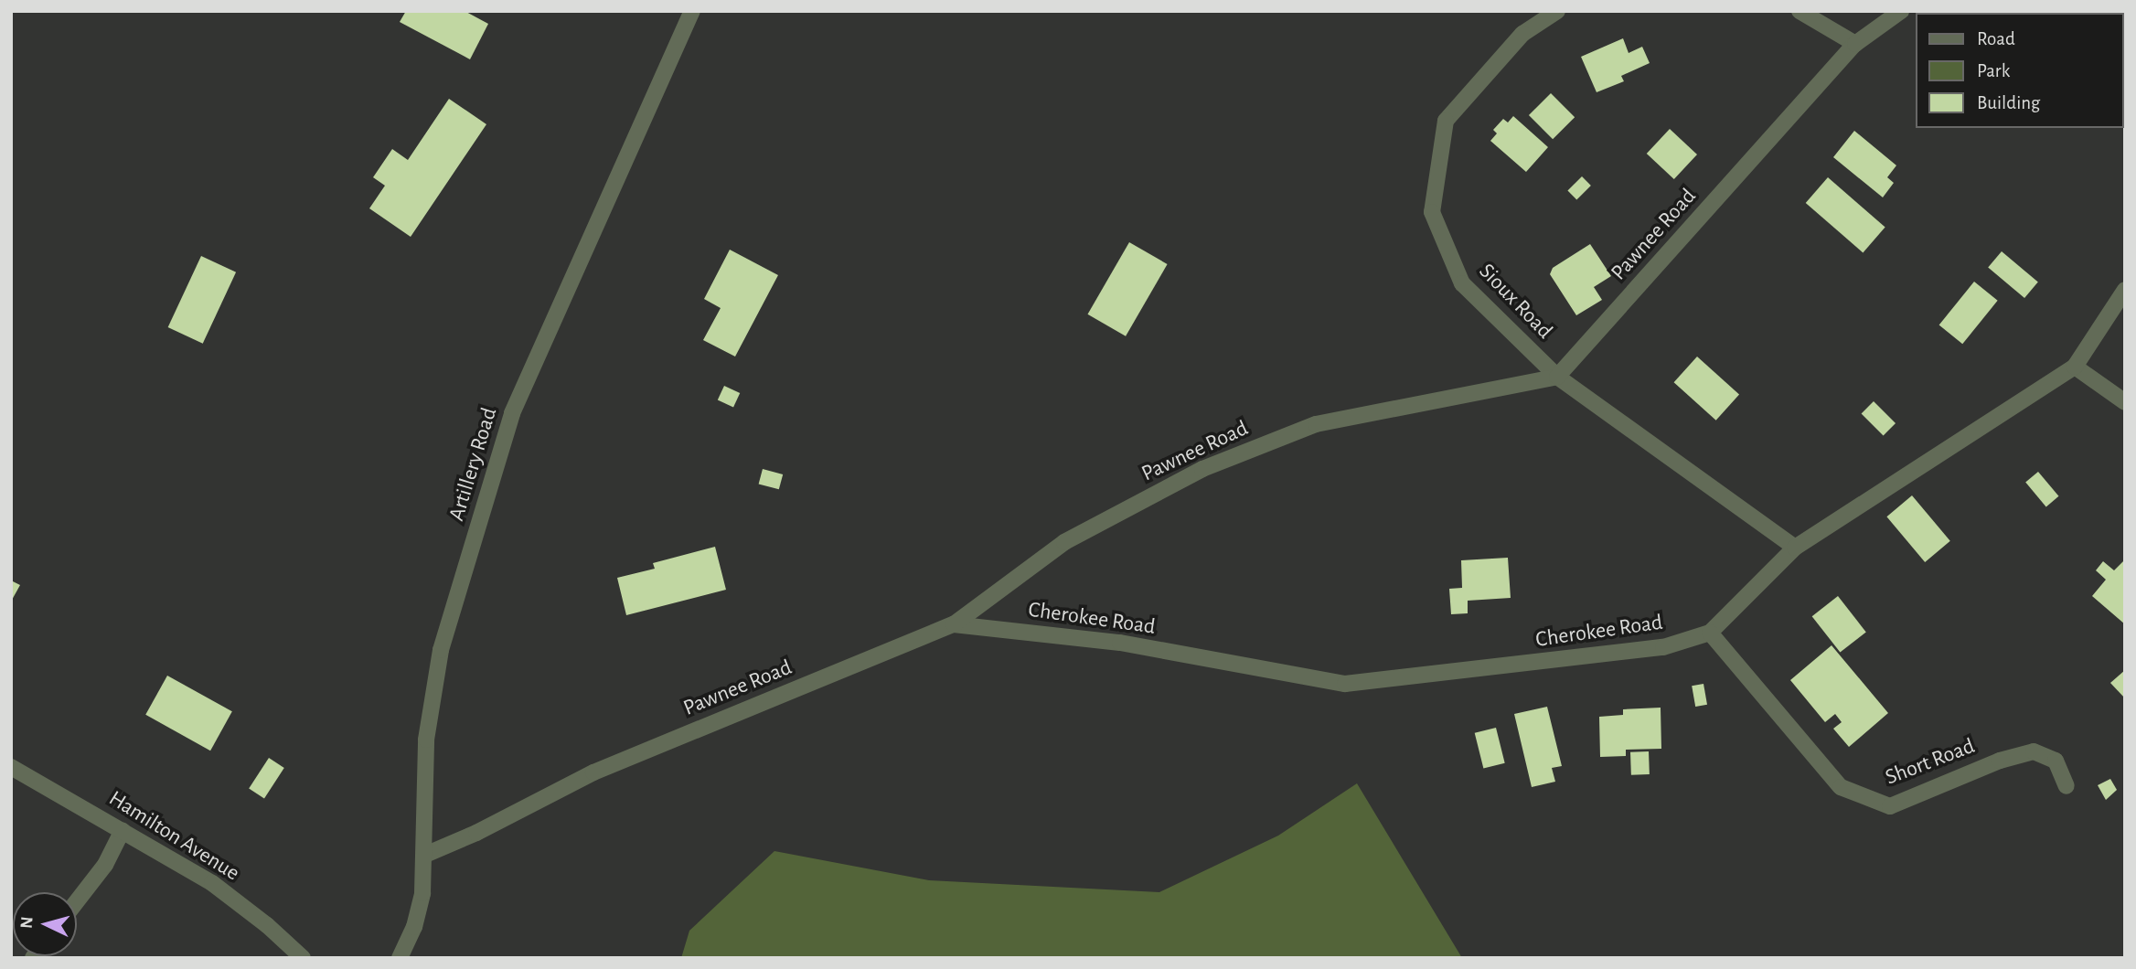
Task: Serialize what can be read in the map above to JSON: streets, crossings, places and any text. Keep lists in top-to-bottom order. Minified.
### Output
{"streets":{"street":["Pawnee Road","Sioux Road","Artillery Road","Cherokee Road","Short Road","Hamilton Avenue"]},"crossings":[["Pawnee Road","Sioux Road"],["Pawnee Road","Artillery Road"],["Pawnee Road","Cherokee Road"],["Sioux Road","Cherokee Road"],["Cherokee Road","Short Road"]],"legend":["Road","Park","Building"],"north":"left"}
